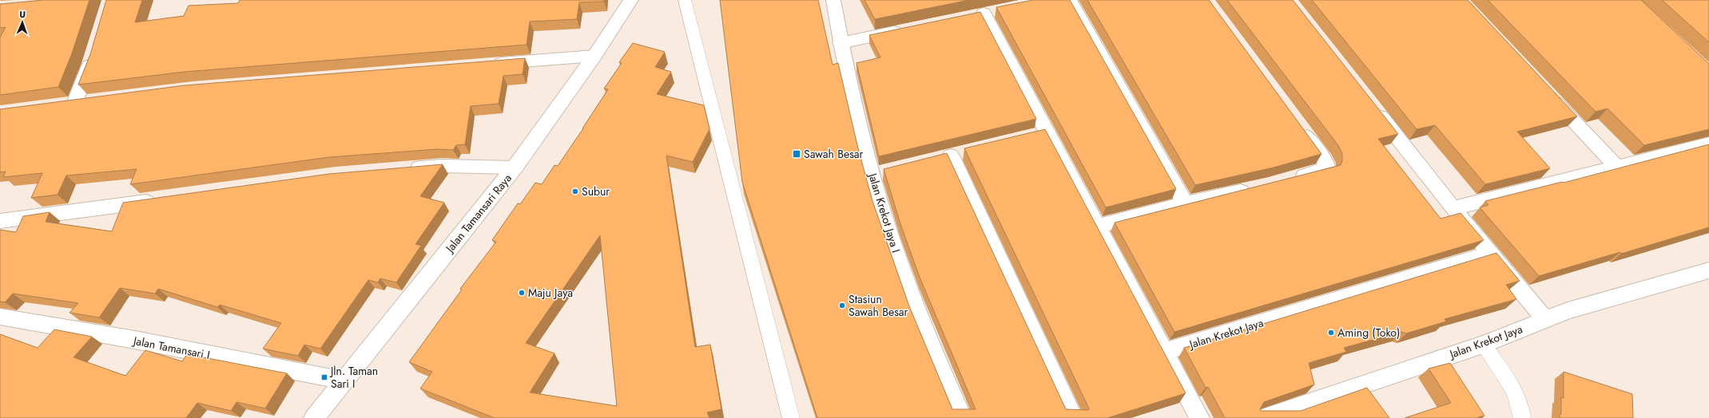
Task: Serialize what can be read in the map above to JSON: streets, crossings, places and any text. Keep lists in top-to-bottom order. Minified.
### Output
{"streets":{"street":["Jalan Tamansari Raya","Jalan Krekot Jaya I","Jalan Krekot Jaya","Jalan Tamansari I"]},"crossings":[["Jalan Tamansari Raya","Jalan Tamansari I"]],"places":{"transit":["Sawah Besar","Jln. Taman Sari I"],"other":["Subur","Maju Jaya","Stasiun Sawah Besar","Aming (Toko)"]},"north":"top"}
